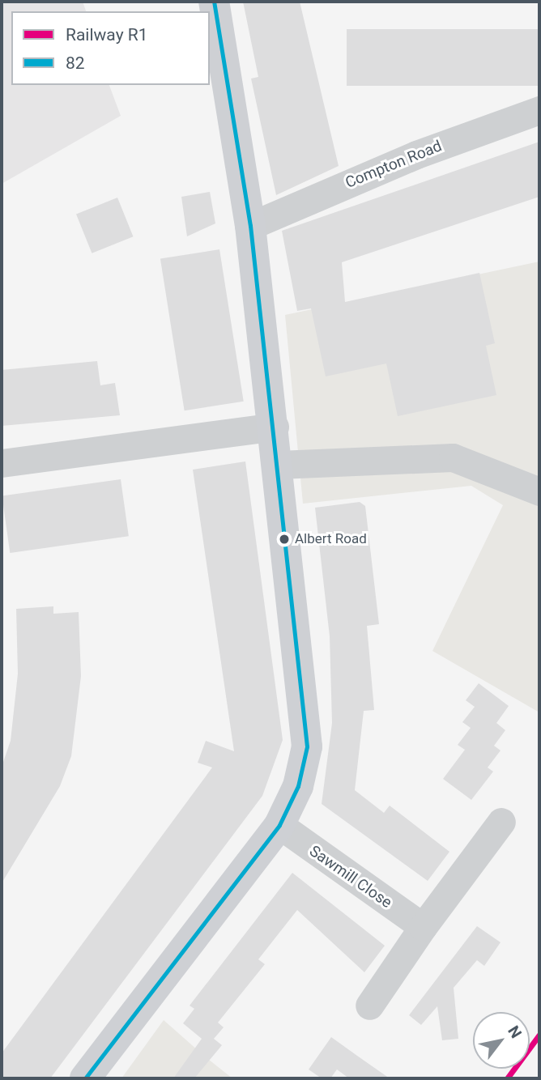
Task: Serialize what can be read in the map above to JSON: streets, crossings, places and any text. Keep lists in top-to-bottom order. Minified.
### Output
{"streets":{"street":["Compton Road","Sawmill Close"]},"places":["Albert Road"],"lines":["transit line 82","rail line R1"],"legend":["Railway R1","82"],"north":"top right"}
